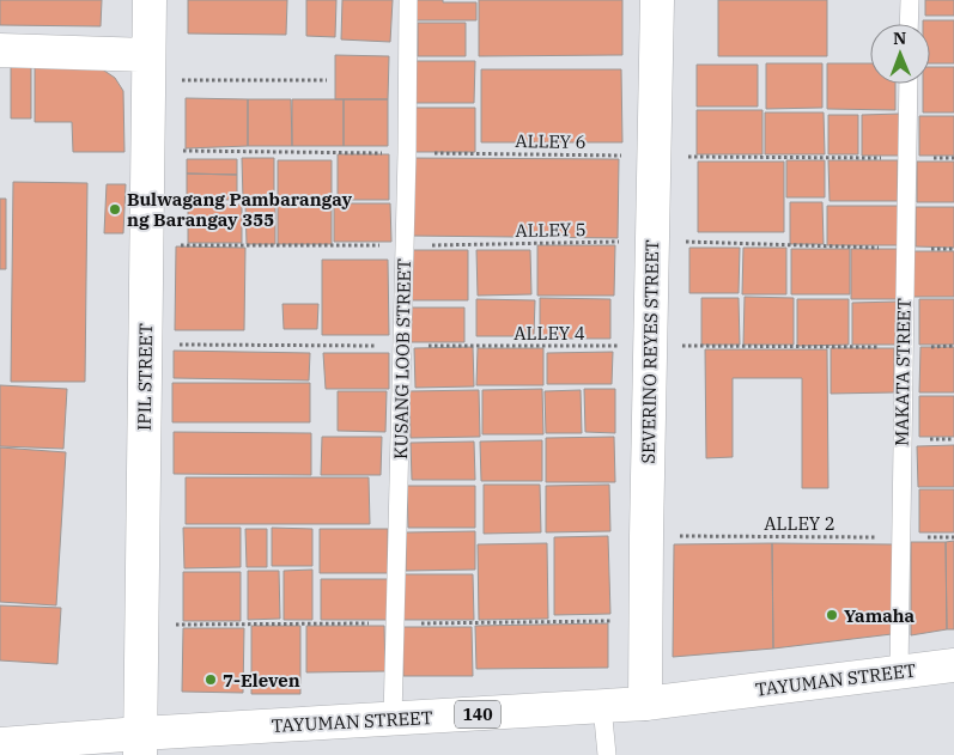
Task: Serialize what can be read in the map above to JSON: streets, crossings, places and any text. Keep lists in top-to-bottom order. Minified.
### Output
{"streets":{"street":["SEVERINO REYES STREET","IPIL STREET","TAYUMAN STREET","140"],"lane":["KUSANG LOOB STREET","MAKATA STREET"],"path":["ALLEY 6","ALLEY 5","ALLEY 4","ALLEY 2"]},"crossings":[["ALLEY 6","SEVERINO REYES STREET"],["ALLEY 6","KUSANG LOOB STREET"],["ALLEY 6","MAKATA STREET"],["ALLEY 6","IPIL STREET"],["ALLEY 5","SEVERINO REYES STREET"],["ALLEY 5","KUSANG LOOB STREET"],["ALLEY 5","MAKATA STREET"],["ALLEY 5","IPIL STREET"],["ALLEY 4","SEVERINO REYES STREET"],["ALLEY 4","KUSANG LOOB STREET"],["ALLEY 4","MAKATA STREET"],["ALLEY 4","IPIL STREET"],["SEVERINO REYES STREET","ALLEY 2"],["SEVERINO REYES STREET","TAYUMAN STREET"],["KUSANG LOOB STREET","TAYUMAN STREET"],["MAKATA STREET","ALLEY 2"],["MAKATA STREET","TAYUMAN STREET"],["IPIL STREET","TAYUMAN STREET"]],"places":["Bulwagang Pambarangay ng Barangay 355","Yamaha","7-Eleven"],"north":"top"}
